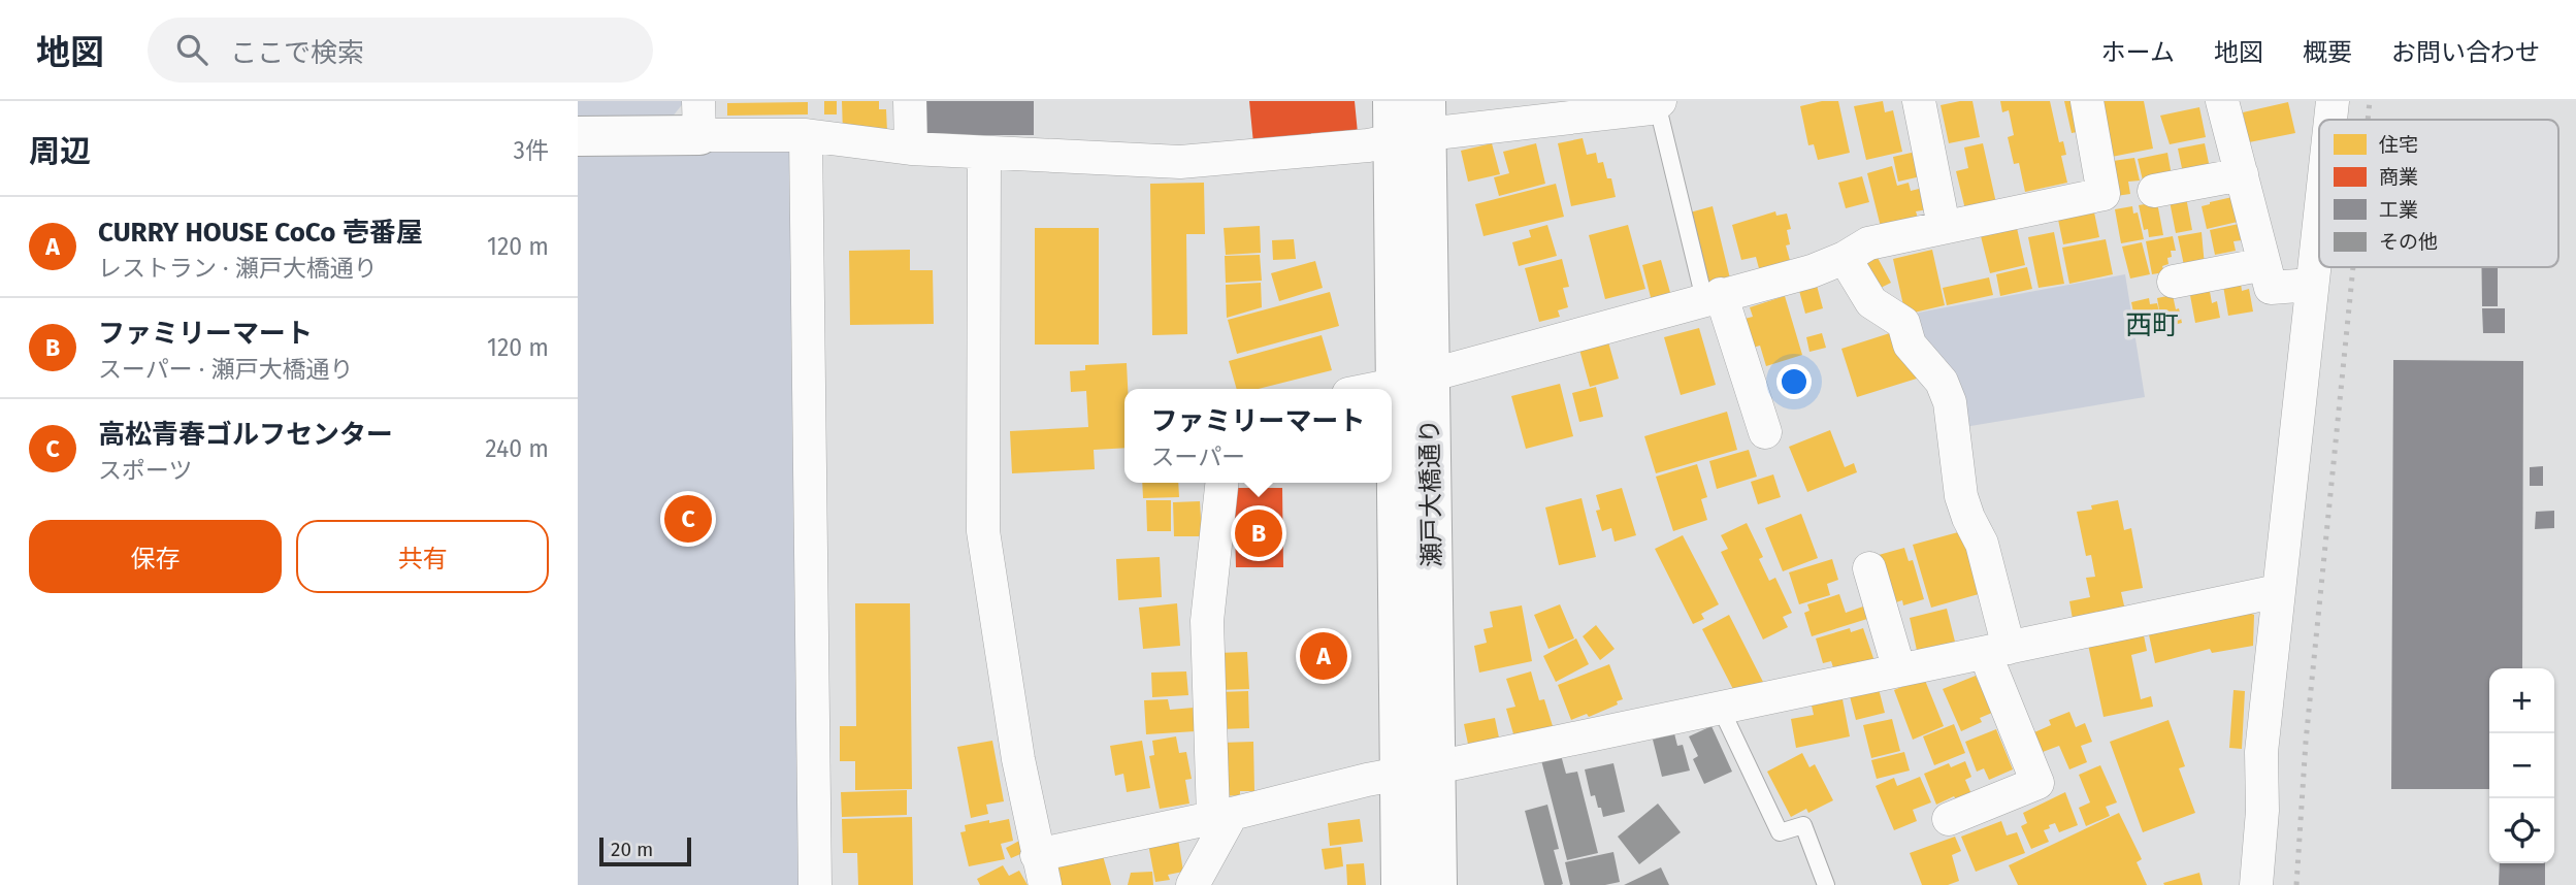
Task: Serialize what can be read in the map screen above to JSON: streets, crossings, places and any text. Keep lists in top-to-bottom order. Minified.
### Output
{"streets":{"street":["瀬戸大橋通り"]},"districts":["西町"],"legend":["住宅","商業","工業","その他"],"scale_bar":"20 m","page":{"header":"地図","search":"ここで検索","nav":["ホーム","地図","概要","お問い合わせ"],"heading":["周辺","3件"],"list":[{"mark":"A","name":"CURRY HOUSE CoCo 壱番屋","note":"レストラン · 瀬戸大橋通り","value":"120 m"},{"mark":"B","name":"ファミリーマート","note":"スーパー · 瀬戸大橋通り","value":"120 m"},{"mark":"C","name":"高松青春ゴルフセンター","note":"スポーツ","value":"240 m"}],"popup":["ファミリーマート","スーパー"],"pins":["C","B","A"],"buttons":["保存","共有"],"map_buttons":["+","−"],"scale":"20 m"}}
